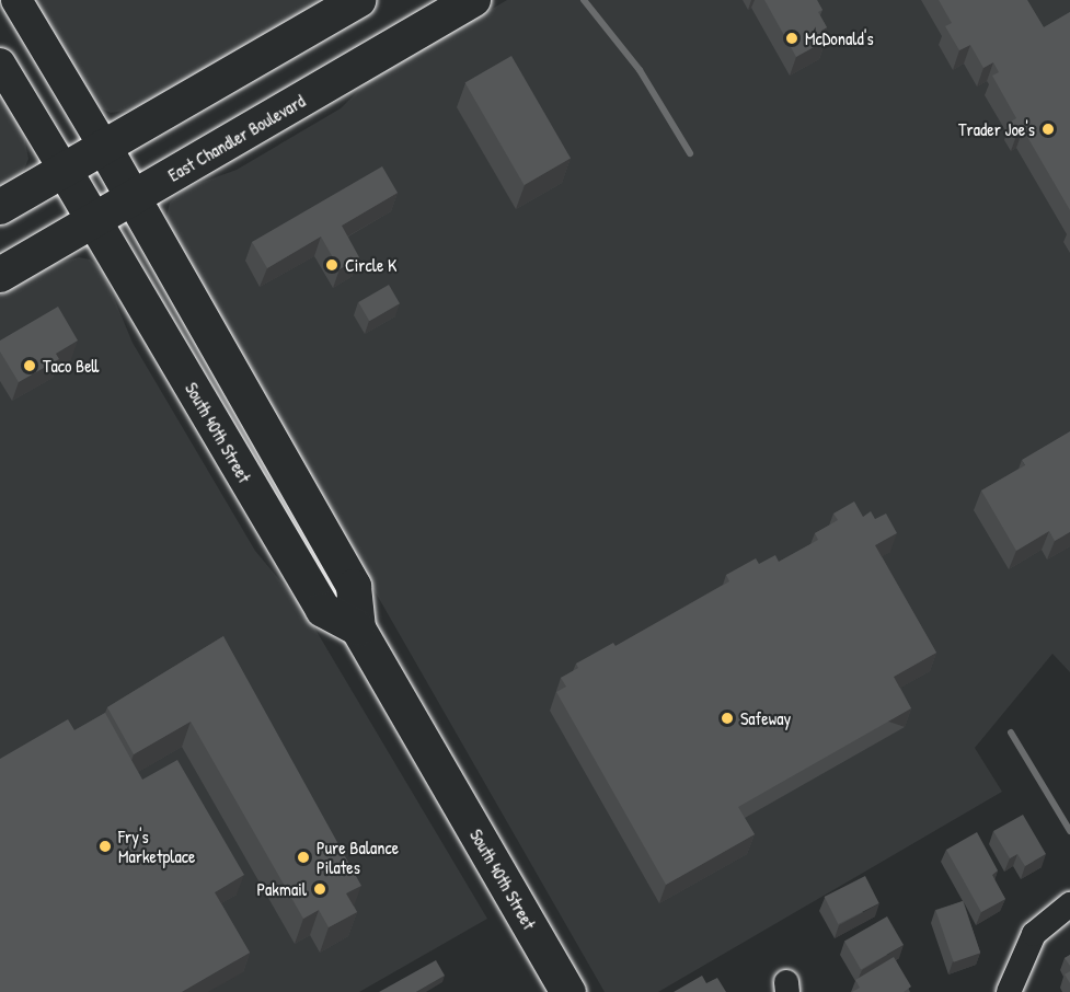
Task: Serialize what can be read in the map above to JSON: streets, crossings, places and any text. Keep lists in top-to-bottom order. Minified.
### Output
{"streets":{"main road":["East Chandler Boulevard","South 40th Street"]},"crossings":[["East Chandler Boulevard","South 40th Street"]],"places":["McDonald's","Trader Joe's","Circle K","Taco Bell","Safeway","Fry's Marketplace","Pure Balance Pilates","Pakmail"]}
